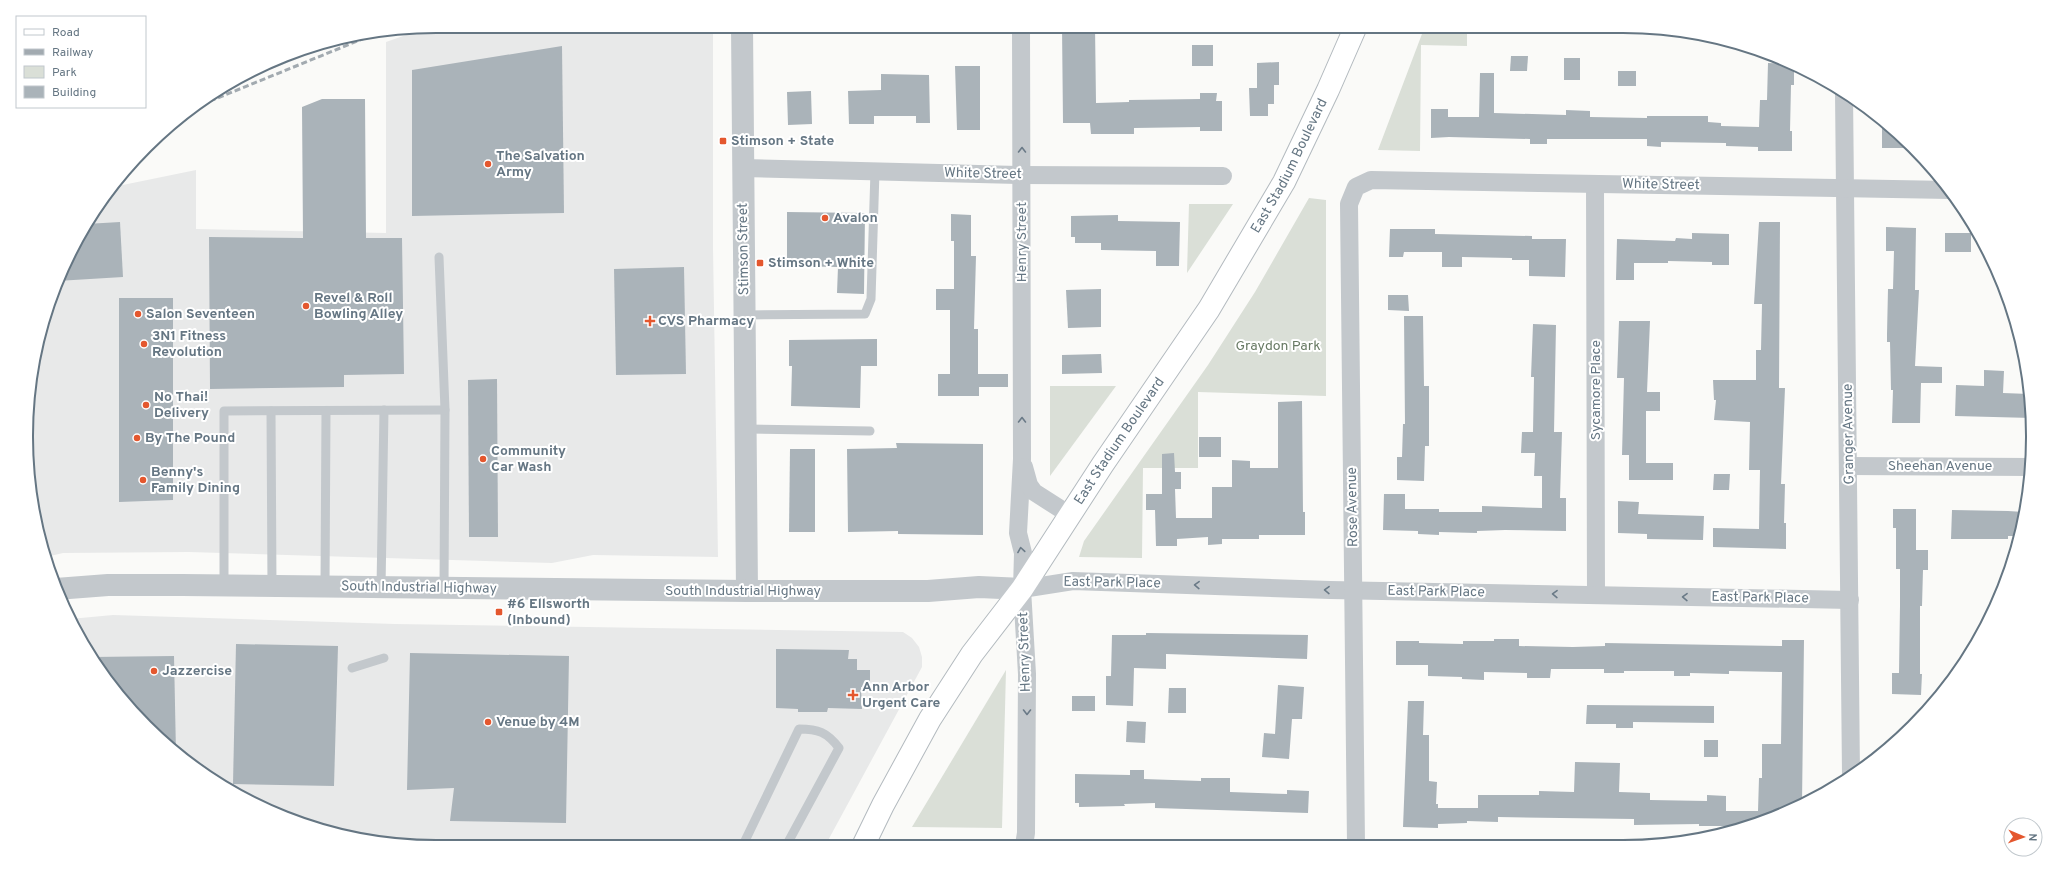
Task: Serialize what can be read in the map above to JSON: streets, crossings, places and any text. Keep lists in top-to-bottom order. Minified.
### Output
{"streets":{"main road":["East Stadium Boulevard"],"street":["White Street","Henry Street","Stimson Street","Sycamore Place","Granger Avenue","Sheehan Avenue","Rose Avenue","East Park Place","South Industrial Highway"]},"crossings":[["East Stadium Boulevard","Henry Street"],["East Stadium Boulevard","East Park Place"],["East Stadium Boulevard","South Industrial Highway"],["White Street","Henry Street"],["White Street","Stimson Street"],["White Street","Sycamore Place"],["White Street","Granger Avenue"],["White Street","Rose Avenue"],["Henry Street","East Park Place"],["Henry Street","South Industrial Highway"],["Stimson Street","South Industrial Highway"],["Sycamore Place","East Park Place"],["Granger Avenue","Sheehan Avenue"],["Granger Avenue","East Park Place"],["Rose Avenue","East Park Place"],["East Park Place","South Industrial Highway"]],"one_way":["East Park Place"],"parks":["Graydon Park"],"places":{"transit":["Stimson + State","Stimson + White","#6 Ellsworth (Inbound)"],"other":["The Salvation Army","Avalon","Revel & Roll Bowling Alley","Salon Seventeen","3N1 Fitness Revolution","No Thai! Delivery","By The Pound","Community Car Wash","Benny's Family Dining","Jazzercise","Venue by 4M"],"health":["CVS Pharmacy","Ann Arbor Urgent Care"]},"legend":["Road","Railway","Park","Building"],"north":"right"}
